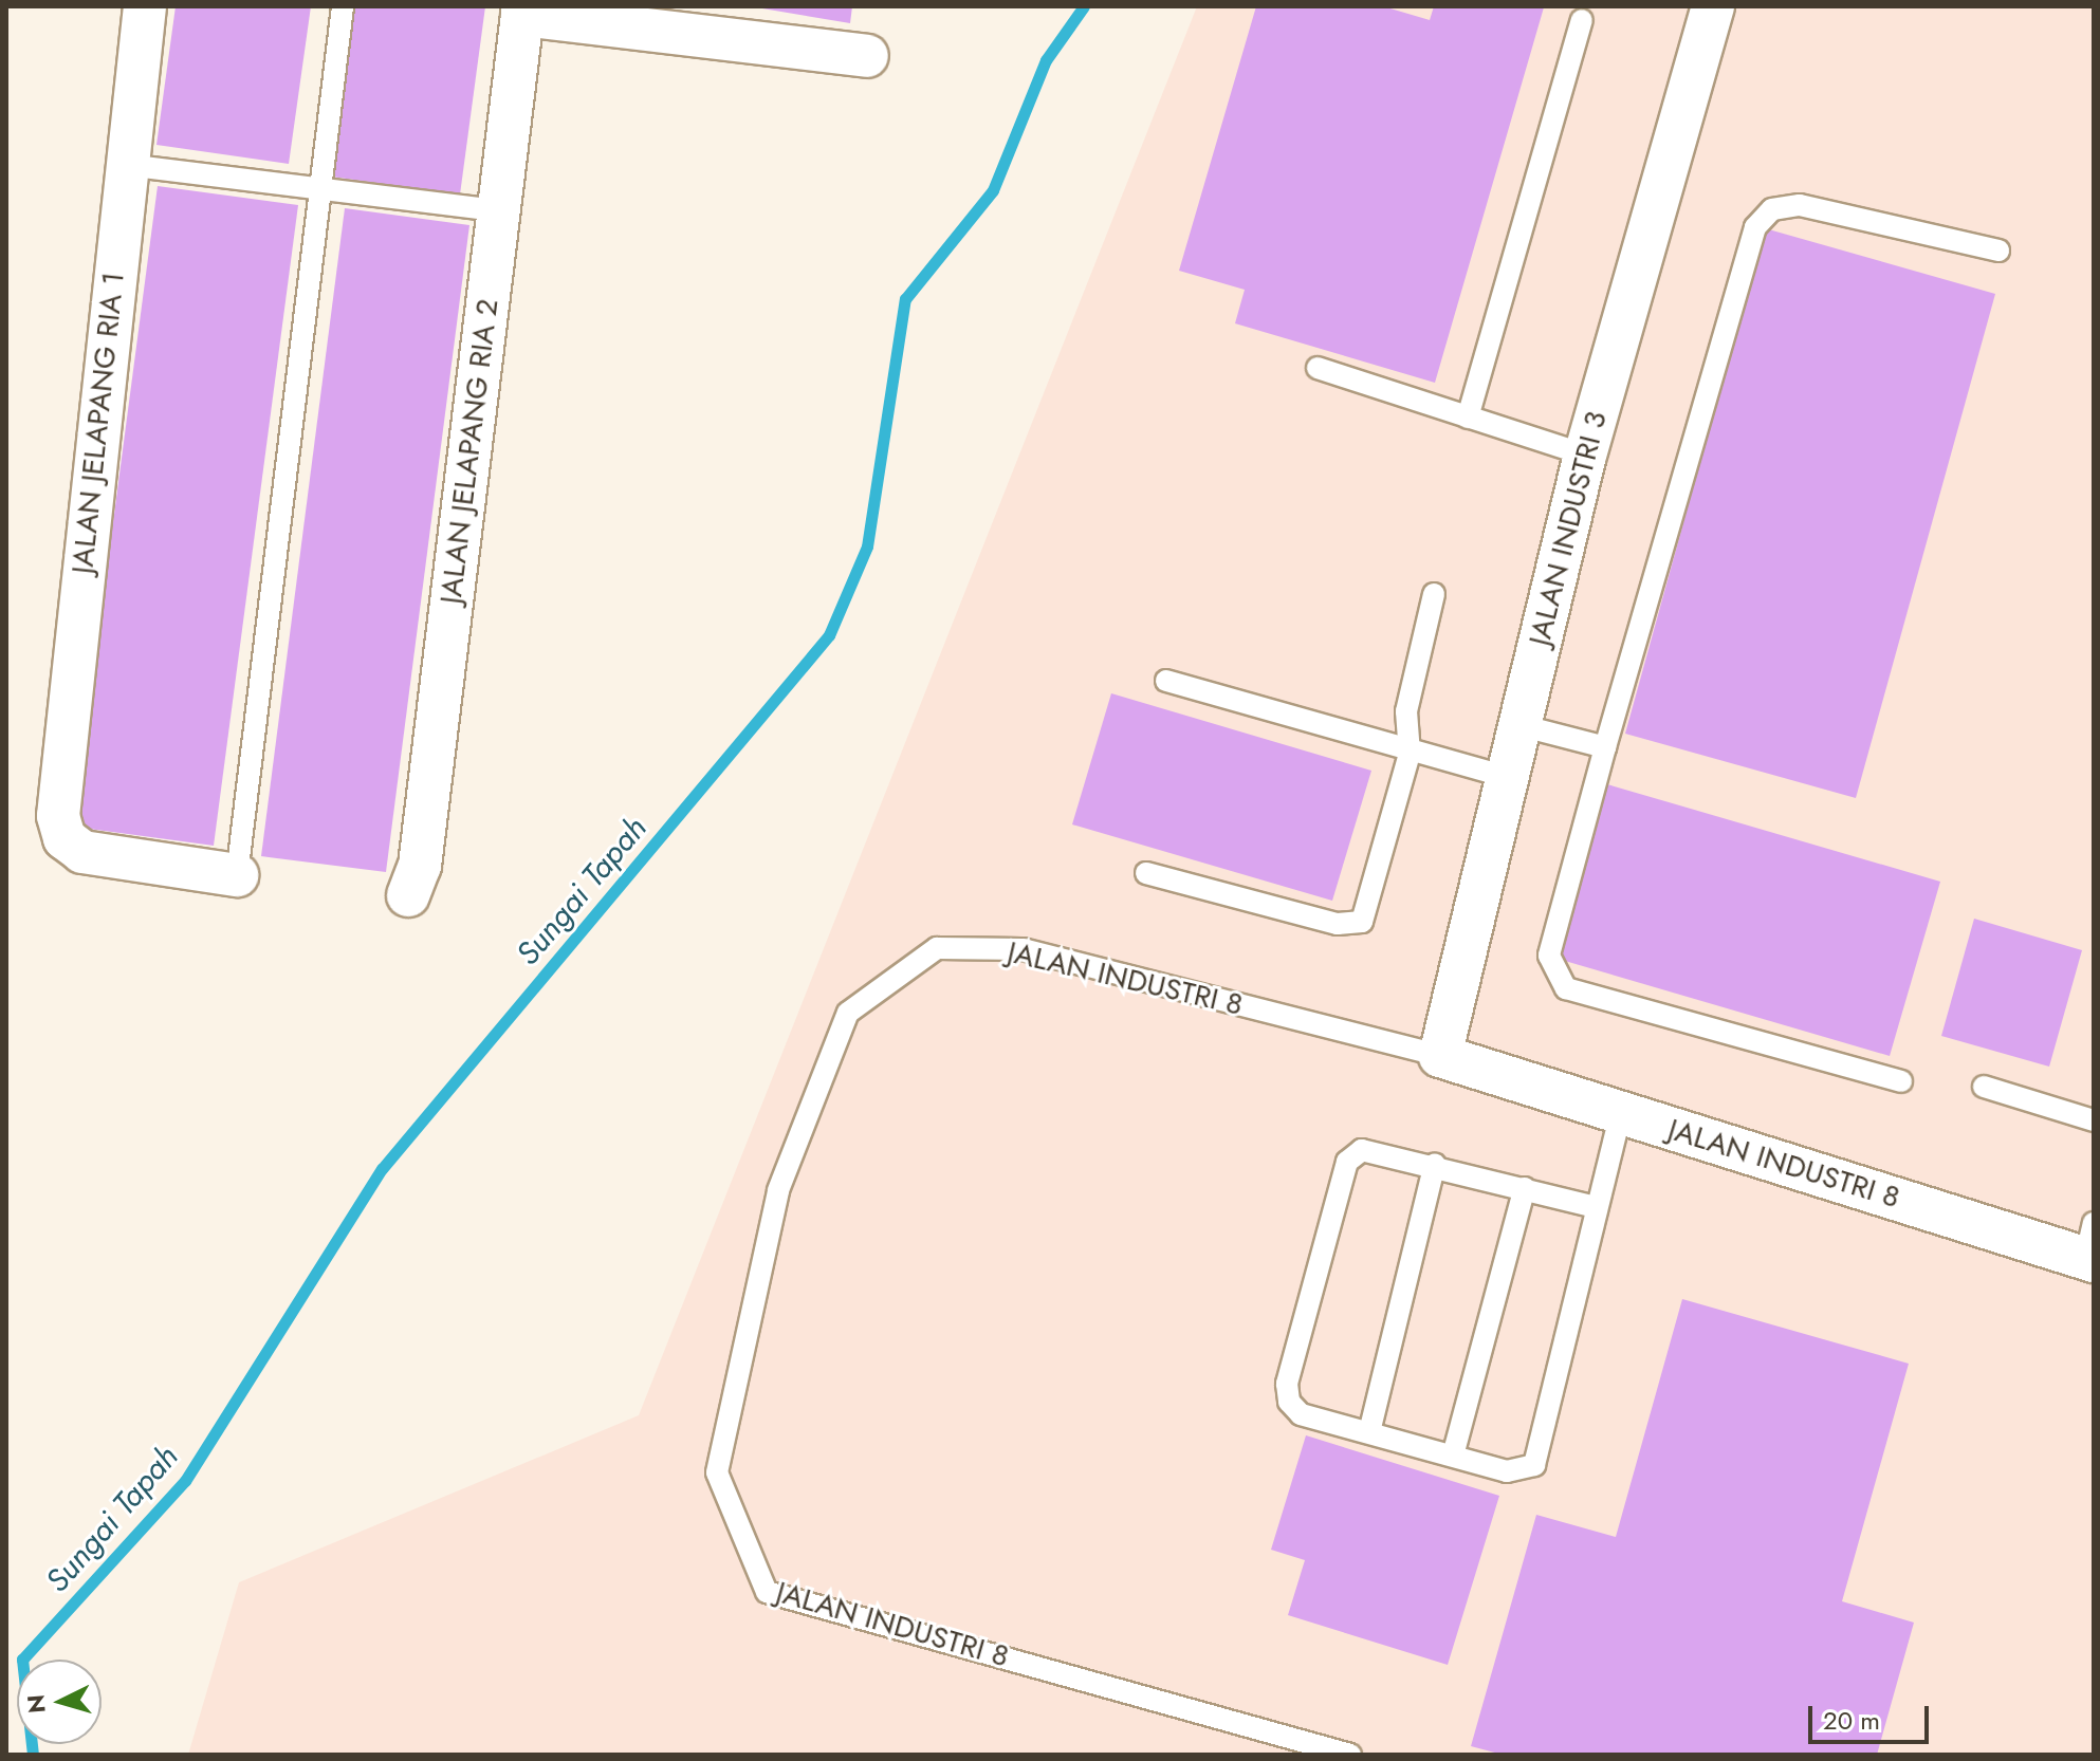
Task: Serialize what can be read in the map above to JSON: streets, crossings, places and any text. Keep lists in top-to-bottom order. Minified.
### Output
{"streets":{"street":["JALAN JELAPANG RIA 1","JALAN JELAPANG RIA 2","JALAN INDUSTRI 3","JALAN INDUSTRI 8"]},"crossings":[["JALAN INDUSTRI 3","JALAN INDUSTRI 8"]],"water":["Sungai Tapah"],"scale_bar":"20 m","north":"left"}
